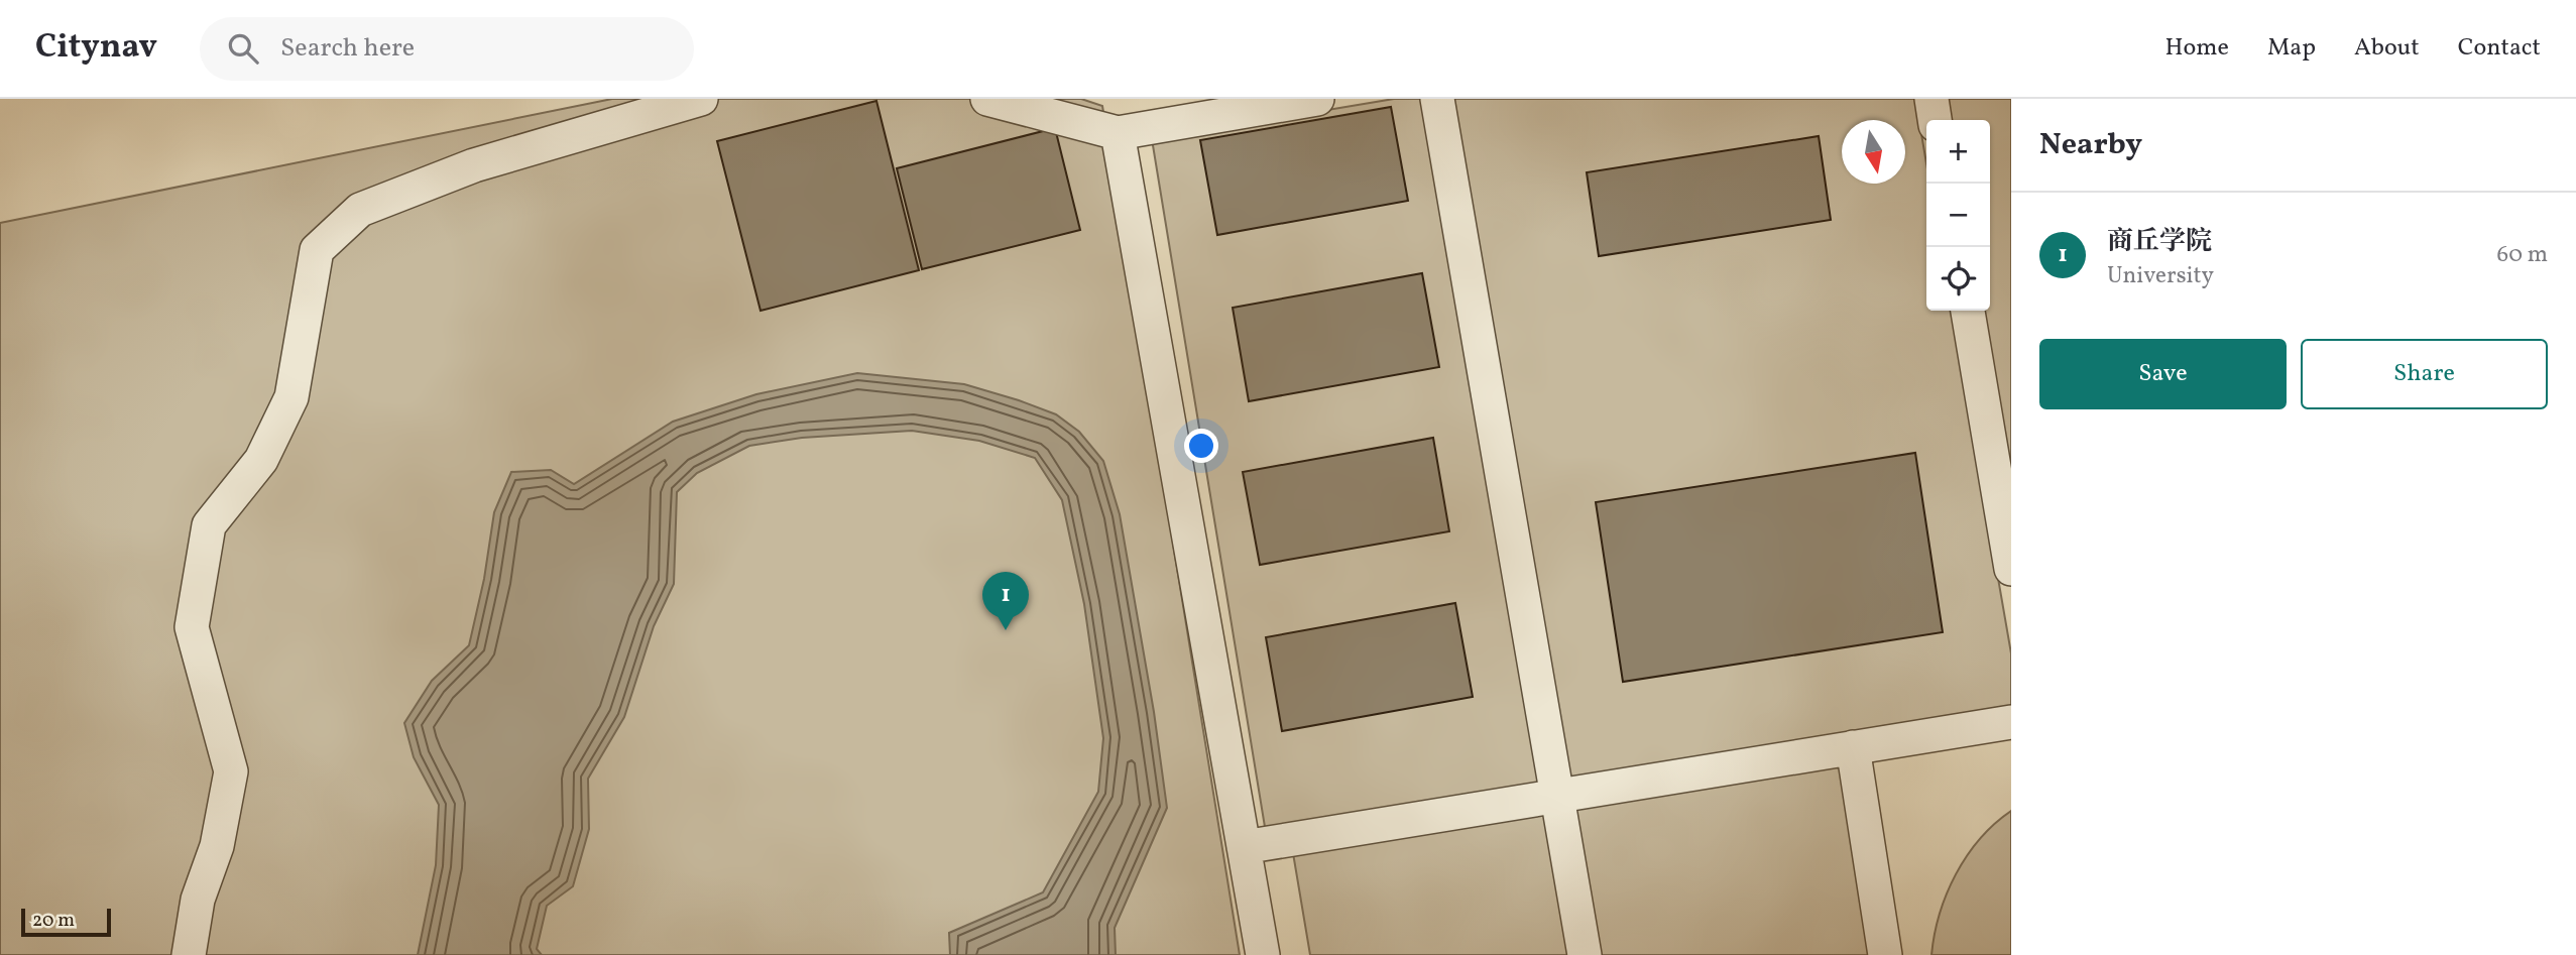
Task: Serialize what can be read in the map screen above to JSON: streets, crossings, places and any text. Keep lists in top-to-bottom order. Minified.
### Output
{"scale_bar":"20 m","north":"bottom","page":{"header":"Citynav","search":"Search here","nav":["Home","Map","About","Contact"],"heading":"Nearby","map_buttons":["+","−"],"list":[{"mark":"1","name":"商丘学院","note":"University","value":"60 m"}],"buttons":["Save","Share"],"pins":"1","scale":"20 m"}}
